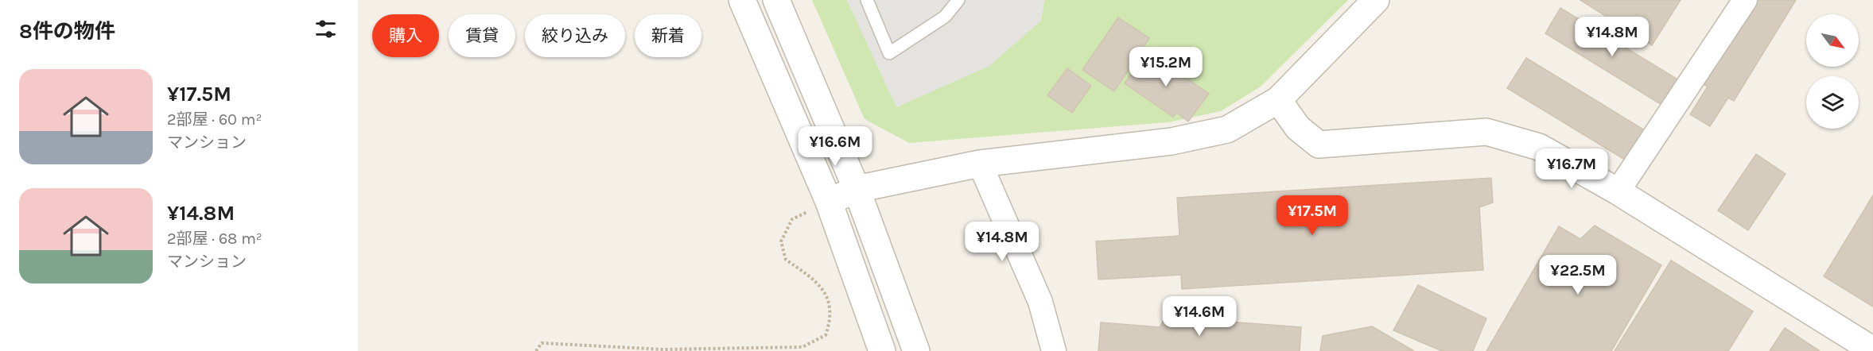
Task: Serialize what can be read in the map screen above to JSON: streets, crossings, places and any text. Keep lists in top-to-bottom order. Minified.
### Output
{"north":"bottom right","page":{"heading":"8件の物件","chip":["購入","賃貸","絞り込み","新着"],"price":["¥14.8M","¥15.2M","¥16.6M","¥16.7M","¥17.5M","¥14.8M","¥22.5M","¥14.6M"],"list":[{"name":"¥17.5M","note":"2部屋 · 60 m² · マンション"},{"name":"¥14.8M","note":"2部屋 · 68 m² · マンション"}]}}
